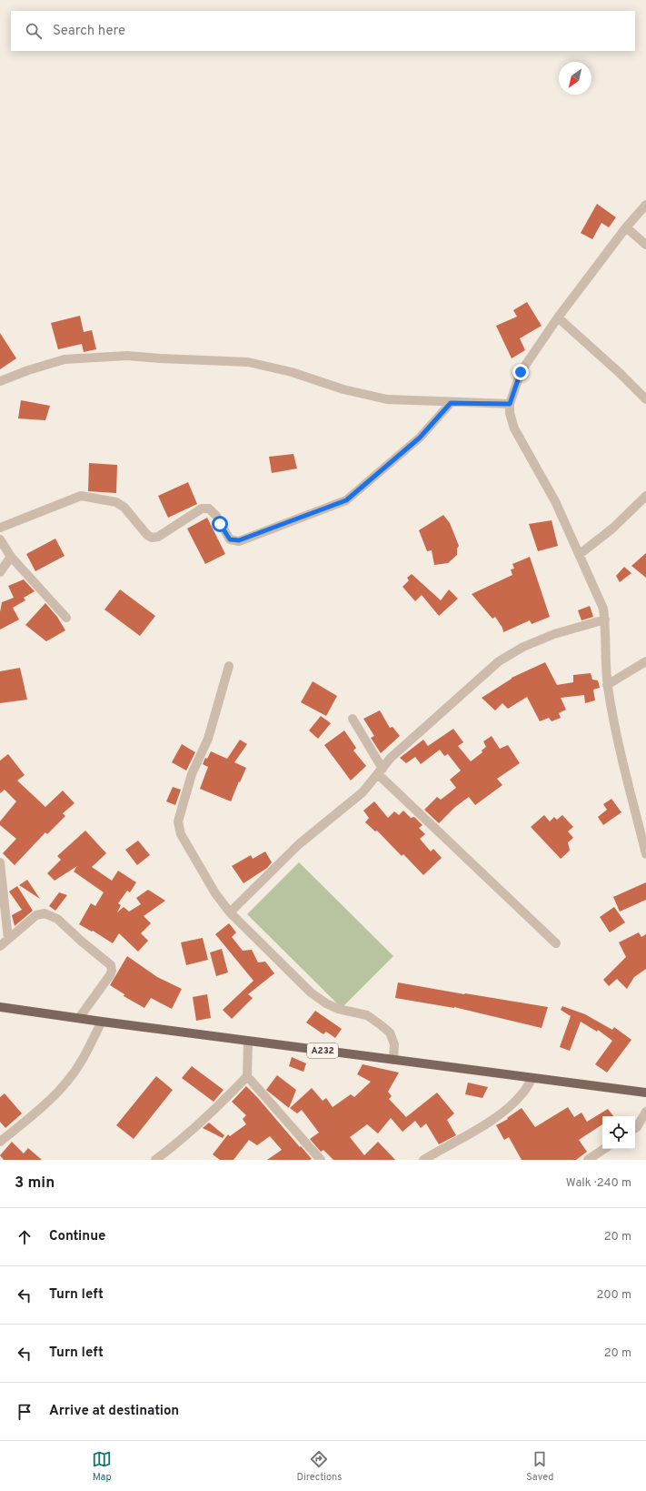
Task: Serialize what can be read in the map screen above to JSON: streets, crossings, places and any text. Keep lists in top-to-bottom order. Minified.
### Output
{"streets":{"main road":["A232"]},"north":"bottom left","page":{"search":"Search here","heading":["3 min","Walk · 240 m"],"list":[["Continue","20 m"],["Turn left","200 m"],["Turn left","20 m"],"Arrive at destination"],"nav":["Map","Directions","Saved"]}}
